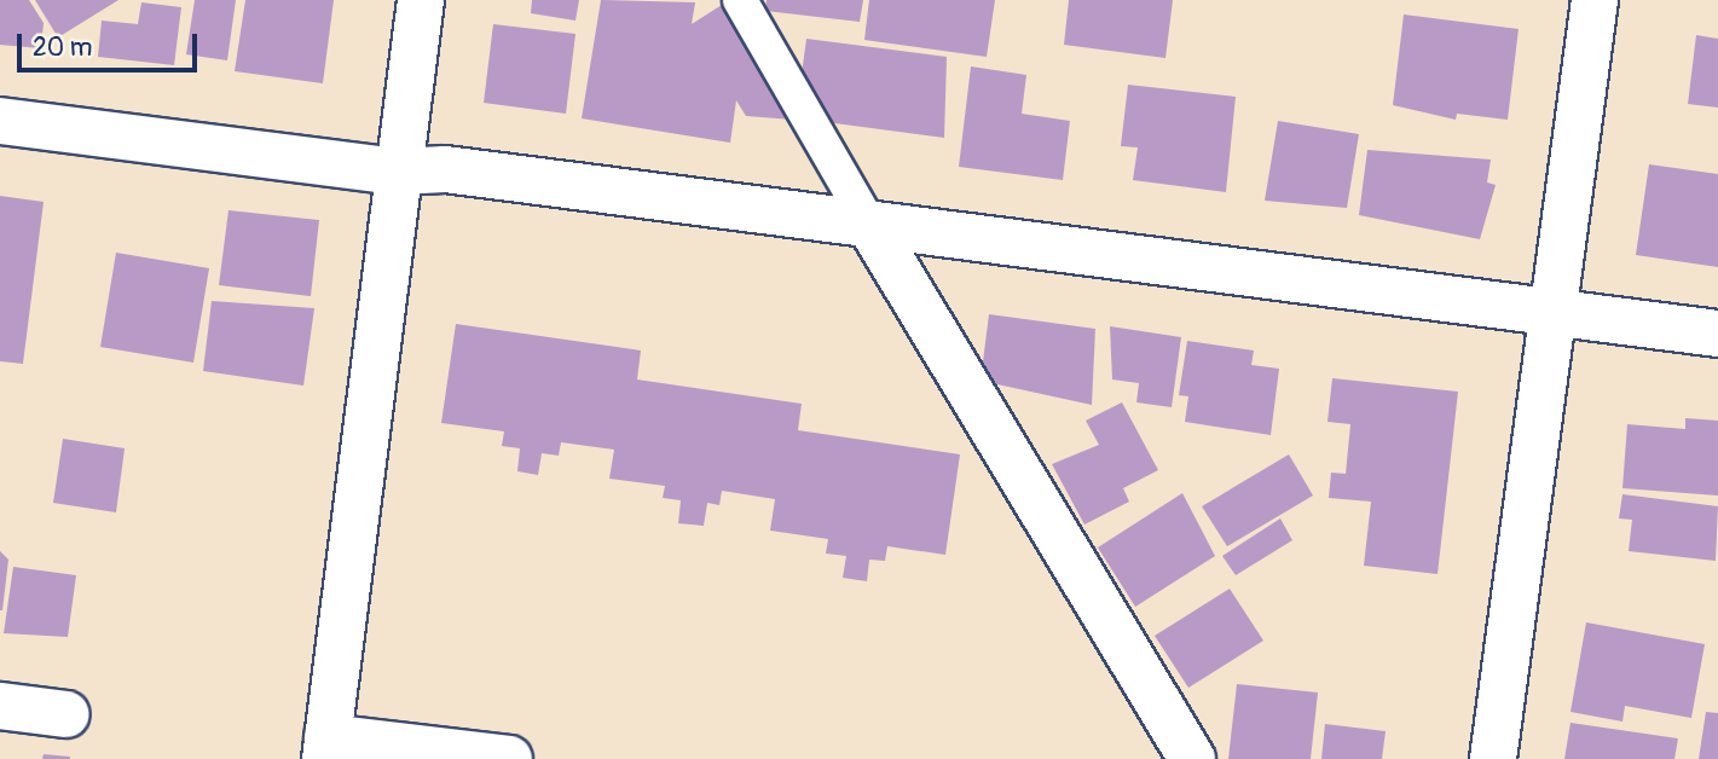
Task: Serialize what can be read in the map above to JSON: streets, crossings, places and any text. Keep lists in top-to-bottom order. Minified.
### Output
{"scale_bar":"20 m"}
